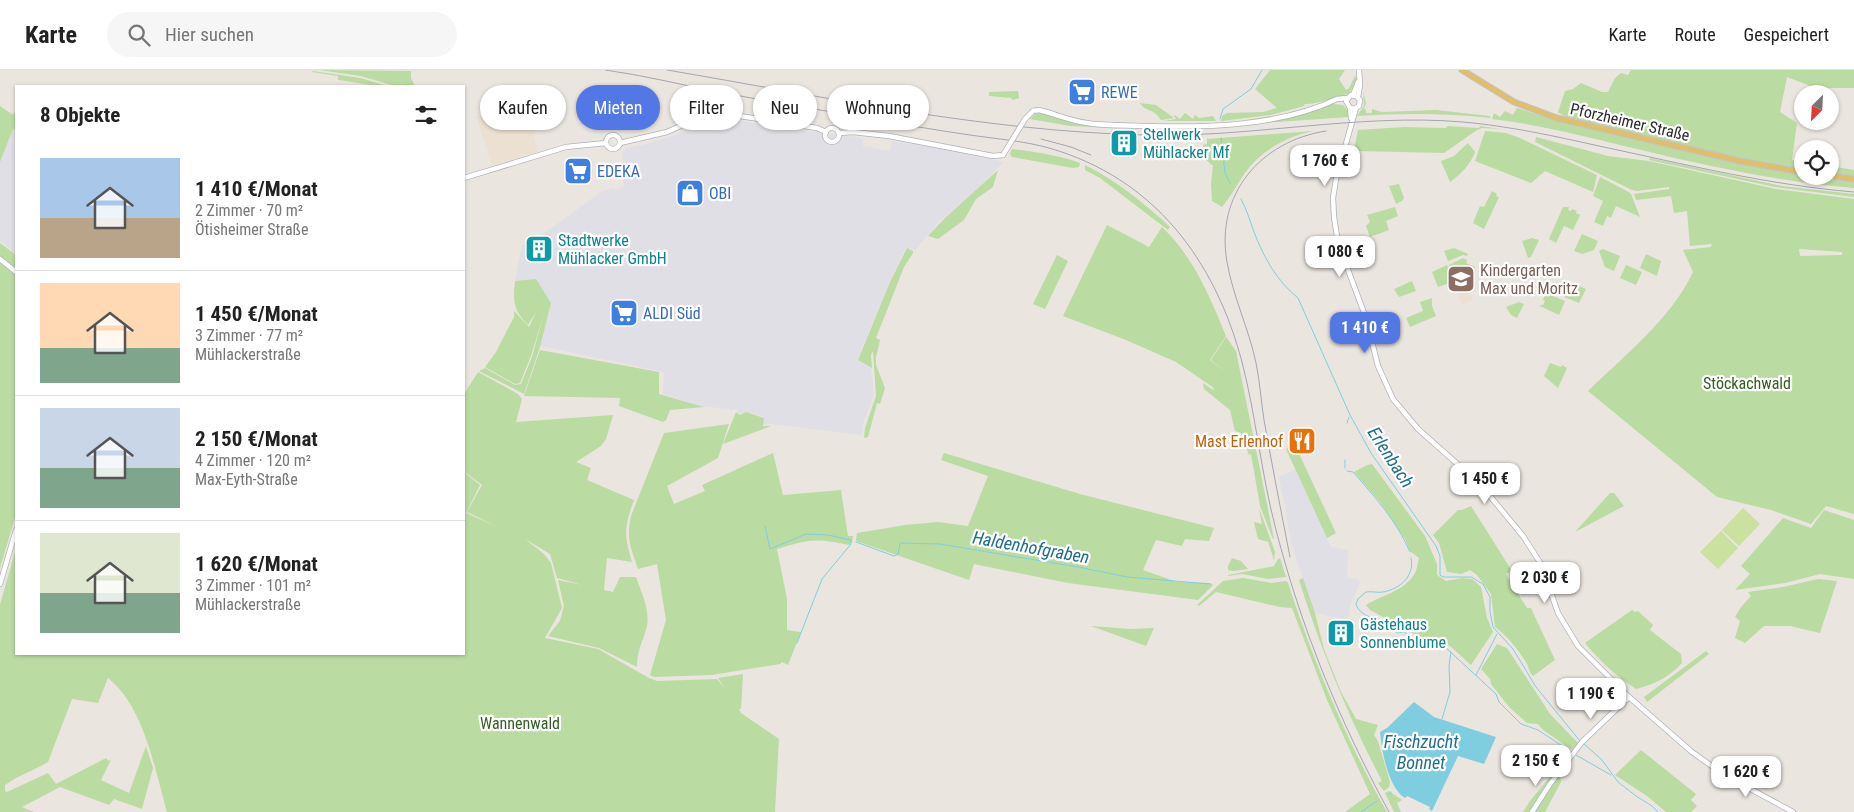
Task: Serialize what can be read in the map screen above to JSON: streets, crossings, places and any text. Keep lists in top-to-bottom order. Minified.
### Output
{"streets":{"main road":["Pforzheimer Straße"]},"water":["Erlenbach","Haldenhofgraben","Fischzucht Bonnet"],"parks":["Stöckachwald","Wannenwald"],"places":{"supermarket":["REWE","EDEKA","ALDI Süd"],"building":["Stellwerk Mühlacker Mf","Stadtwerke Mühlacker GmbH","Gästehaus Sonnenblume"],"shop":["OBI"],"school or university":["Kindergarten Max und Moritz"],"restaurant":["Mast Erlenhof"]},"north":"bottom left","page":{"header":"Karte","search":"Hier suchen","nav":["Karte","Route","Gespeichert"],"chip":["Kaufen","Mieten","Filter","Neu","Wohnung"],"heading":"8 Objekte","price":["1 760 €","1 080 €","1 410 €","1 450 €","2 030 €","1 190 €","2 150 €","1 620 €"],"list":[{"name":"1 410 €/Monat","note":"2 Zimmer · 70 m² · Ötisheimer Straße"},{"name":"1 450 €/Monat","note":"3 Zimmer · 77 m² · Mühlackerstraße"},{"name":"2 150 €/Monat","note":"4 Zimmer · 120 m² · Max-Eyth-Straße"},{"name":"1 620 €/Monat","note":"3 Zimmer · 101 m² · Mühlackerstraße"}]}}
